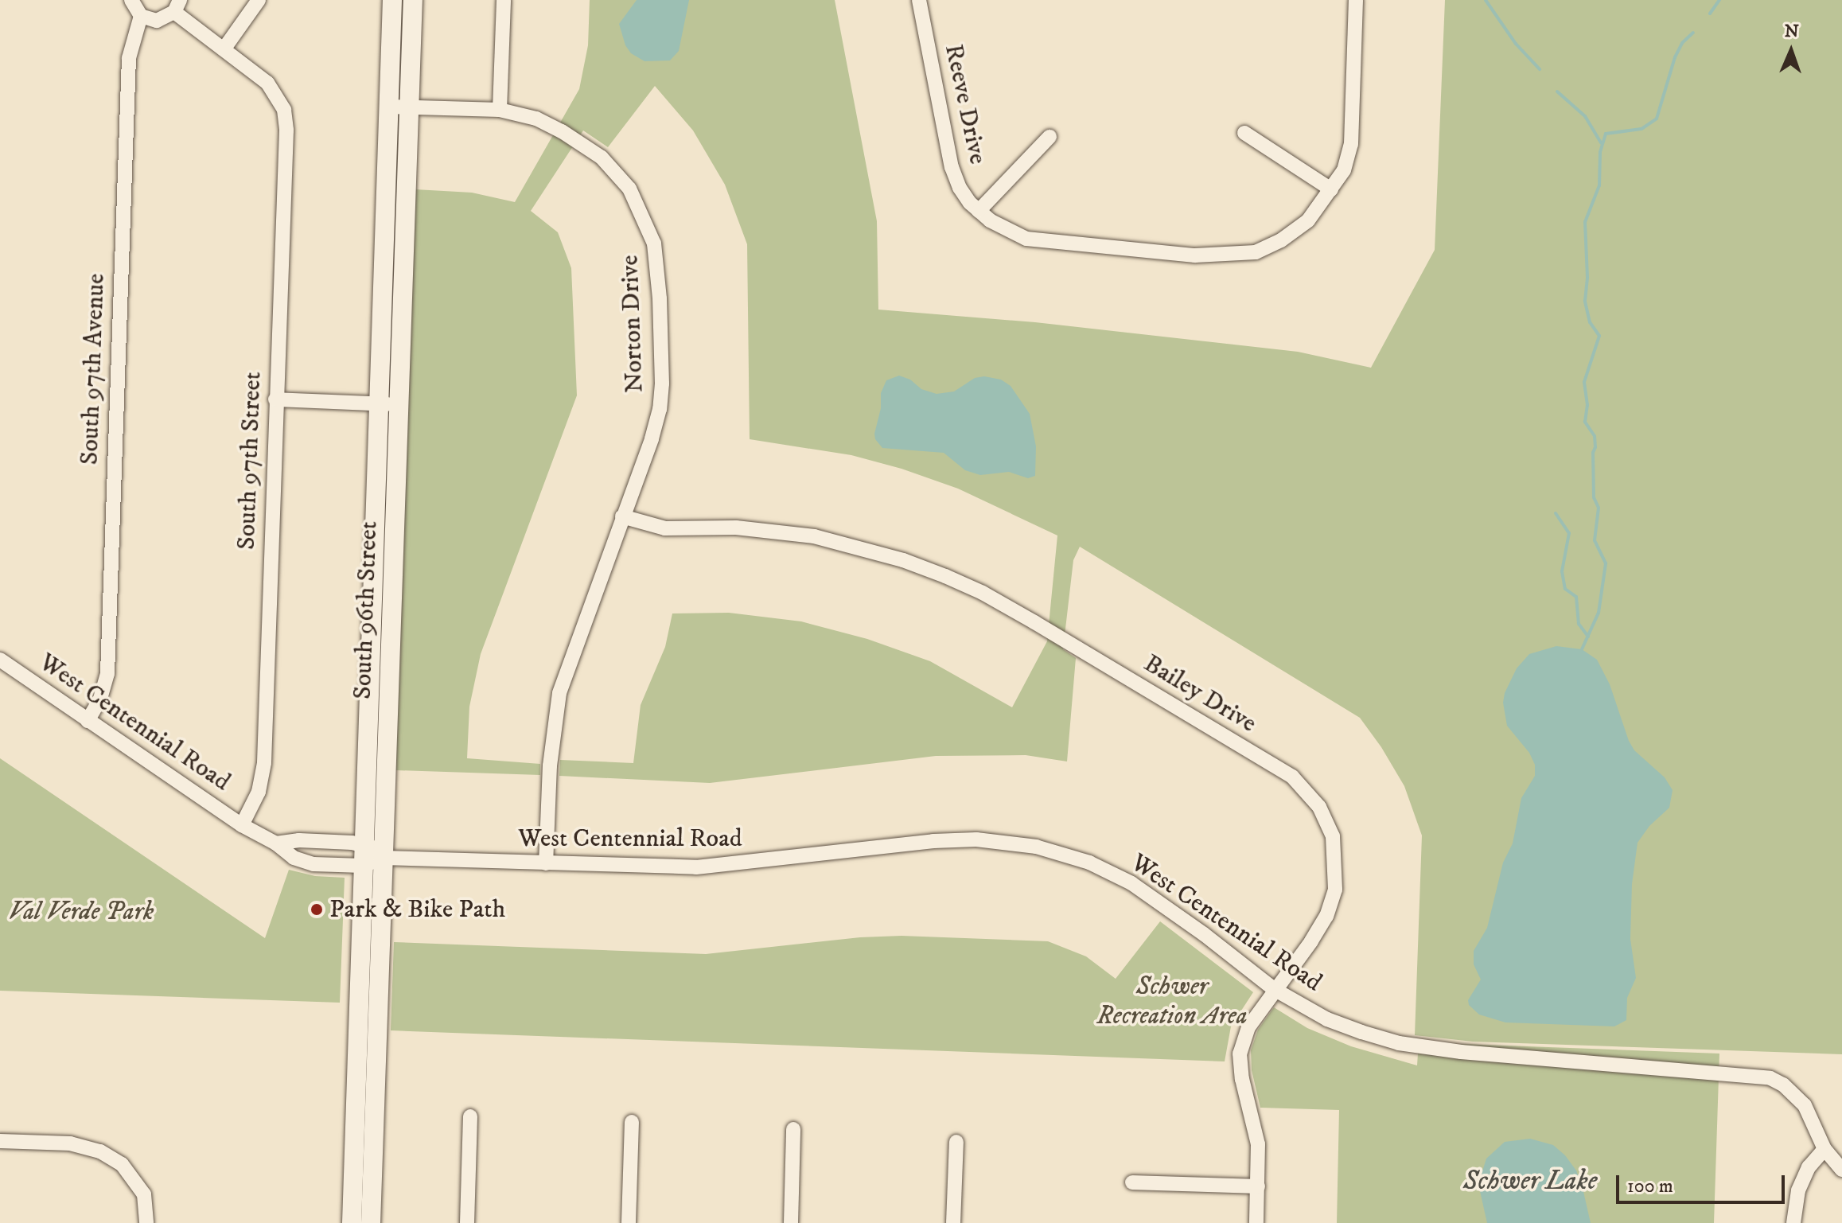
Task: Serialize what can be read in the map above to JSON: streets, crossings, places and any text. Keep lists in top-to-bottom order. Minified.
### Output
{"streets":{"main road":["South 96th Street"],"street":["Reeve Drive","Norton Drive","South 97th Avenue","South 97th Street","Bailey Drive","West Centennial Road"]},"crossings":[["Norton Drive","South 96th Street"],["Norton Drive","Bailey Drive"],["Norton Drive","West Centennial Road"],["South 97th Avenue","West Centennial Road"],["South 97th Street","West Centennial Road"],["South 96th Street","West Centennial Road"],["Bailey Drive","West Centennial Road"]],"water":["Schwer Lake"],"parks":["Val Verde Park","Schwer Recreation Area"],"places":["Park & Bike Path"],"scale_bar":"100 m","north":"top"}
